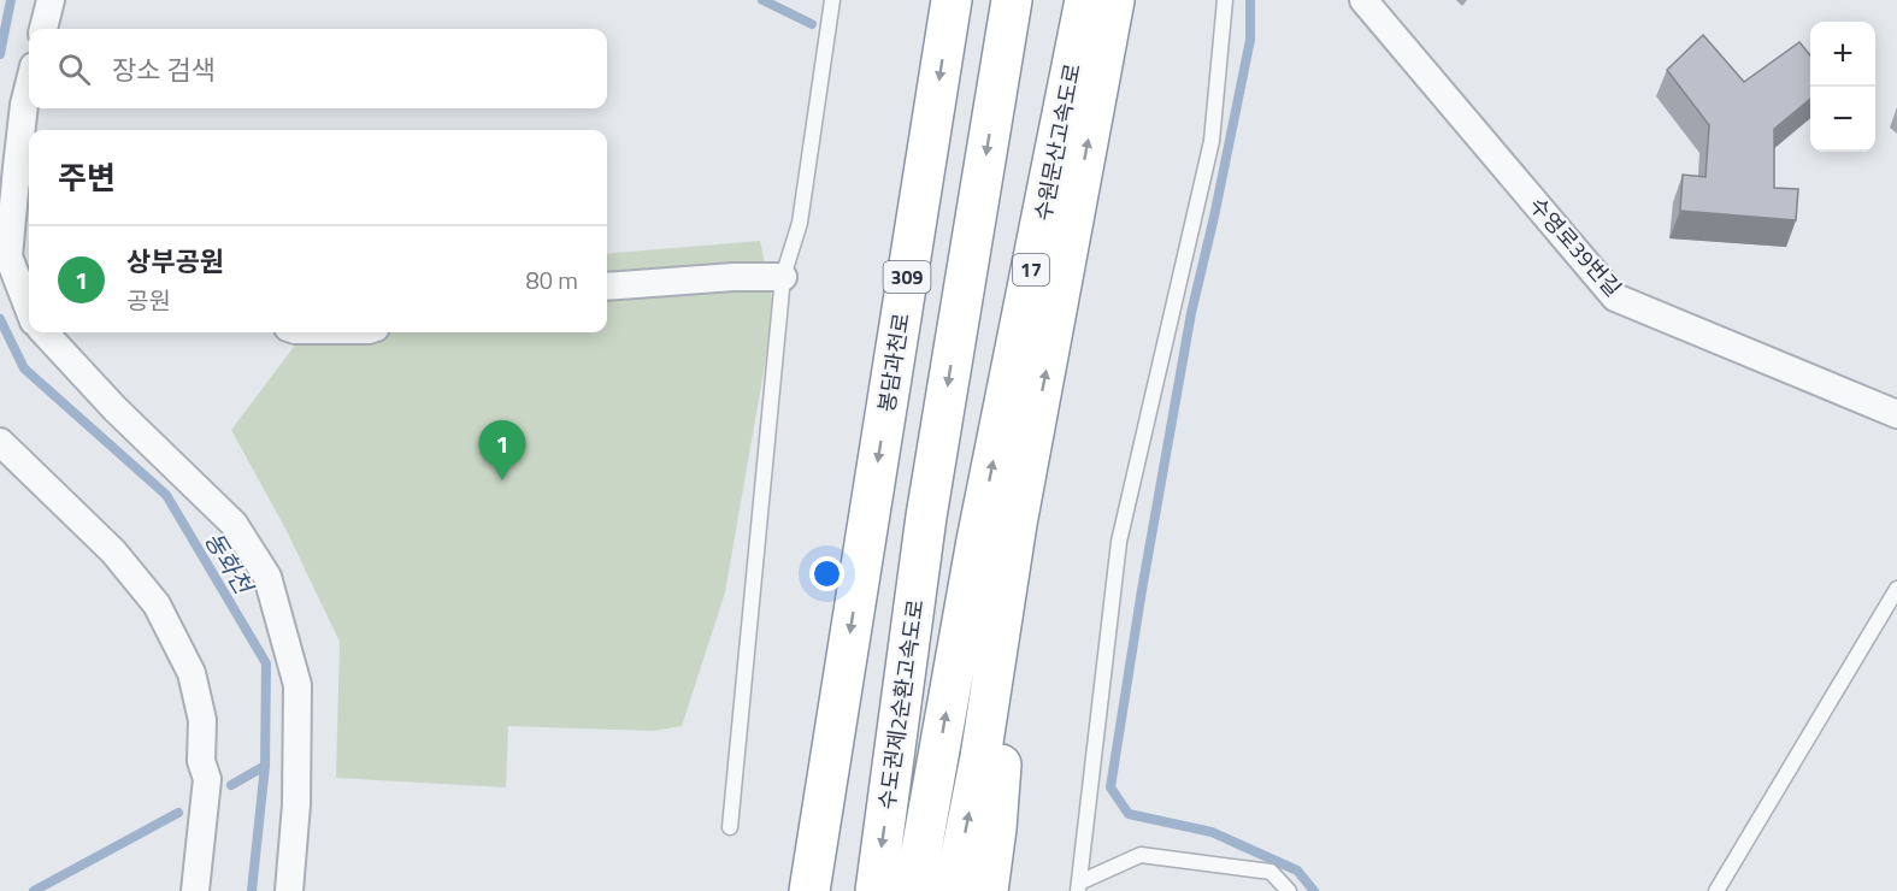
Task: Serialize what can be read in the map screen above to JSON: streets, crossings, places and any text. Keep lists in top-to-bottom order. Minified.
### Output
{"streets":{"highway":["수원문산고속도로","17","309","봉담과천로","수도권제2순환고속도로"],"street":["수영로39번길"]},"crossings":[["수원문산고속도로","수도권제2순환고속도로"]],"water":["동화천"],"page":{"map_buttons":["+","−"],"search":"장소 검색","heading":"주변","list":[{"mark":"1","name":"상부공원","note":"공원","value":"80 m"}],"pins":"1"}}
